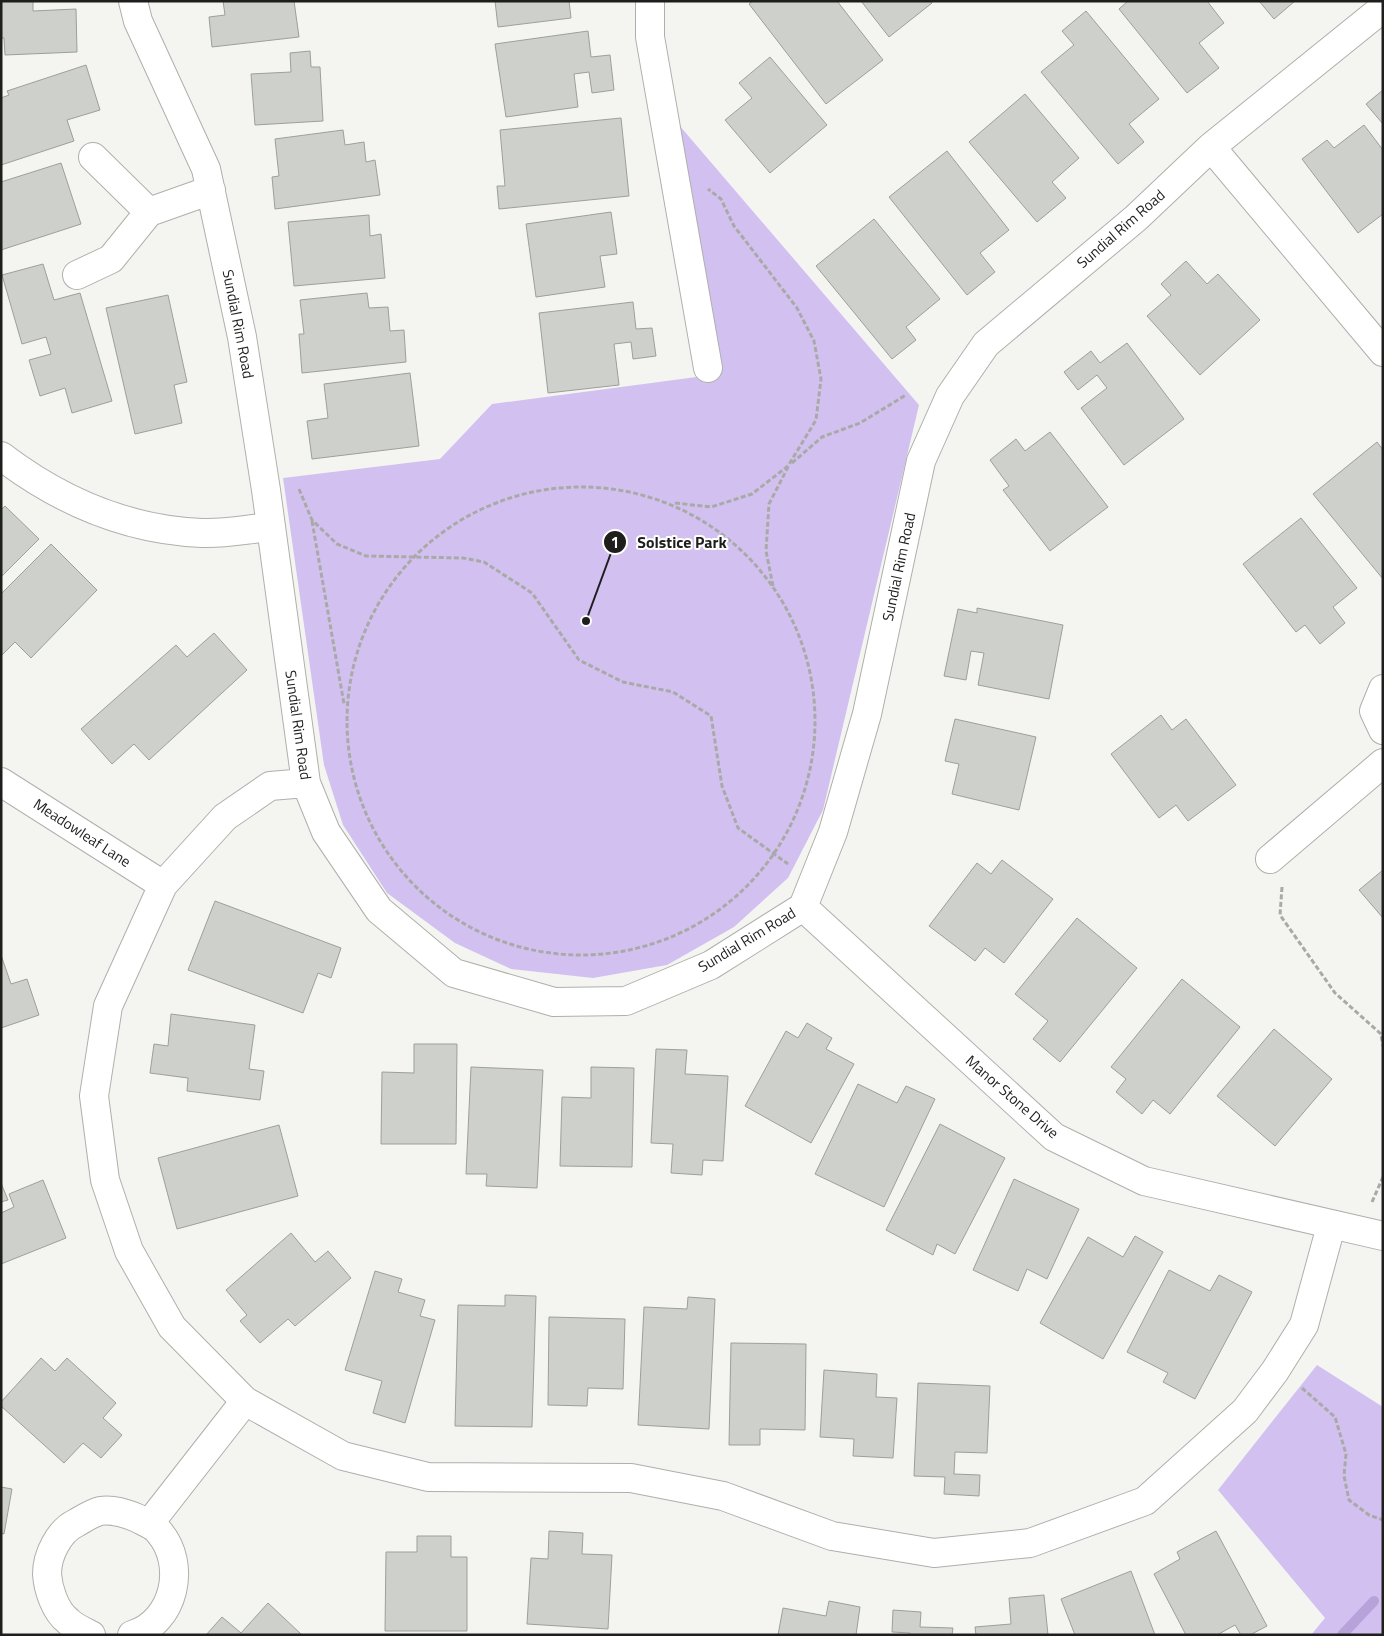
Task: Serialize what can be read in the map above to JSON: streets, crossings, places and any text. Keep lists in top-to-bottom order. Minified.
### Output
{"streets":{"street":["Sundial Rim Road","Meadowleaf Lane","Manor Stone Drive"]},"crossings":[["Sundial Rim Road","Manor Stone Drive"]],"places":["Solstice Park"]}
